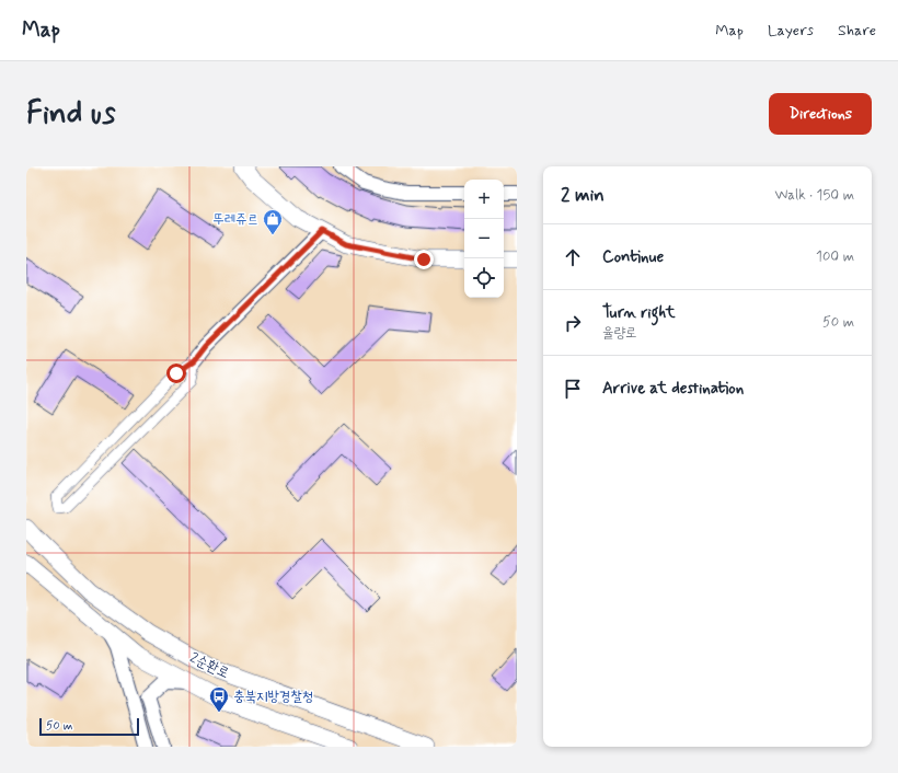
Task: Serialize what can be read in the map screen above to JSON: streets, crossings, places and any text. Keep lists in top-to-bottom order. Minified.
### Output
{"streets":{"street":["2순환로"]},"places":{"shop":["뚜레쥬르"],"bus stop":["충북지방경찰청"]},"scale_bar":"50 m","page":{"header":"Map","nav":["Map","Layers","Share"],"buttons":"Directions","title":"Find us","heading":["2 min","Walk · 150 m"],"map_buttons":["+","−"],"list":[["Continue","100 m"],["Turn right","율량로","50 m"],"Arrive at destination"],"scale":"50 m"}}
